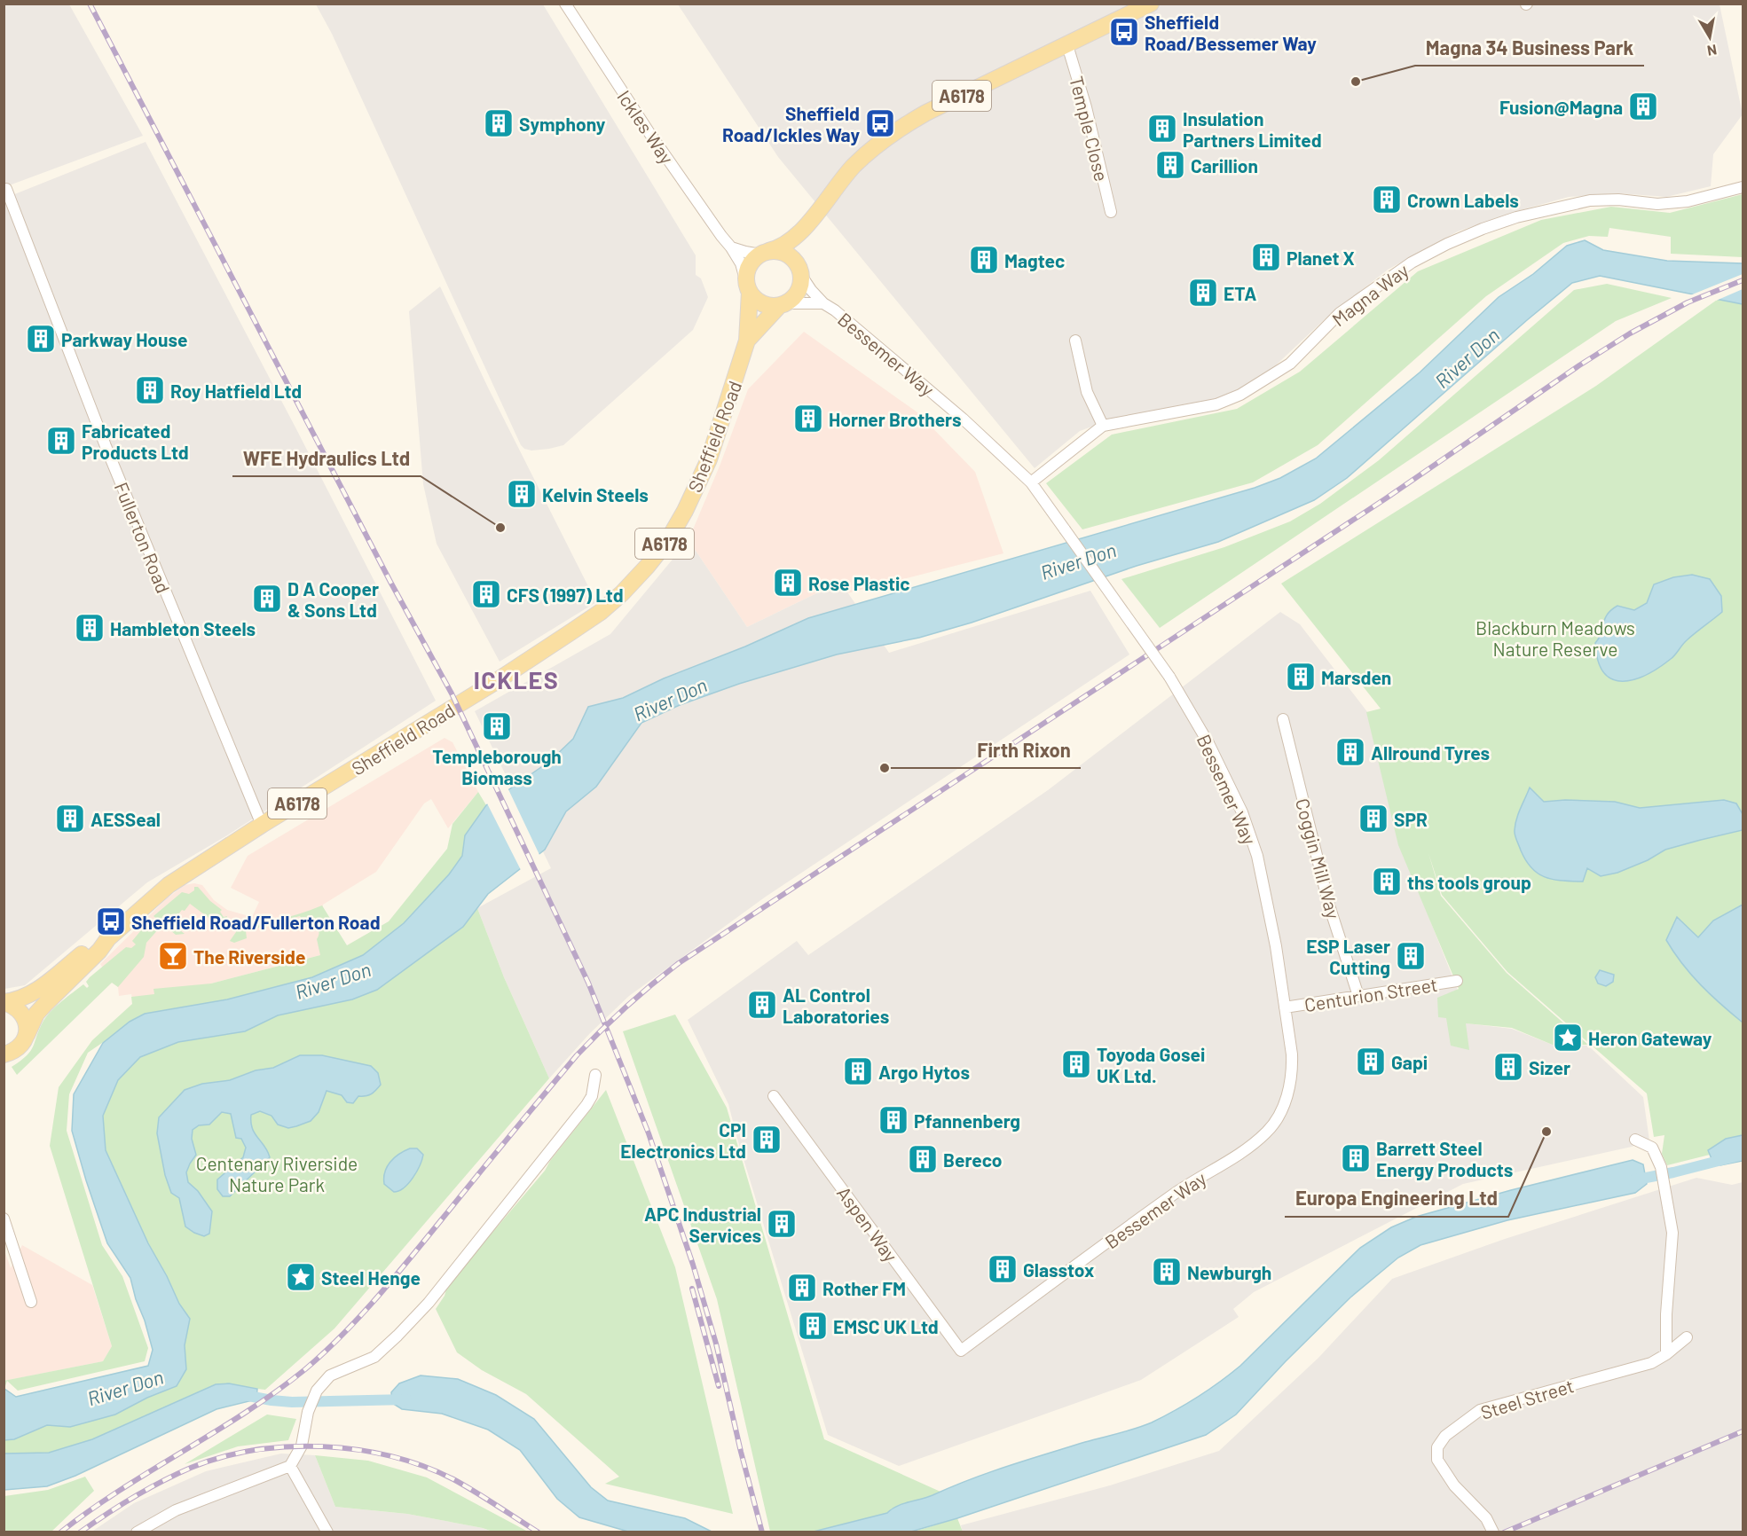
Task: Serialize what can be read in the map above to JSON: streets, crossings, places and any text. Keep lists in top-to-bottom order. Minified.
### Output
{"streets":{"main road":["A6178","Sheffield Road"],"street":["Ickles Way","Temple Close","Magna Way","Bessemer Way","Fullerton Road","Coggin Mill Way","Centurion Street","Aspen Way","Steel Street"]},"crossings":[["A6178","Ickles Way"],["A6178","Temple Close"],["A6178","Bessemer Way"],["A6178","Sheffield Road"],["Ickles Way","Bessemer Way"],["Ickles Way","Sheffield Road"],["Magna Way","Bessemer Way"],["Bessemer Way","Sheffield Road"],["Bessemer Way","Centurion Street"],["Bessemer Way","Aspen Way"],["Sheffield Road","Fullerton Road"],["Coggin Mill Way","Centurion Street"]],"districts":["ICKLES"],"water":["River Don"],"parks":["Blackburn Meadows Nature Reserve","Centenary Riverside Nature Park"],"places":{"bus stop":["Sheffield Road/Bessemer Way","Sheffield Road/Ickles Way","Sheffield Road/Fullerton Road"],"other":["Magna 34 Business Park","WFE Hydraulics Ltd","Firth Rixon","Europa Engineering Ltd"],"building":["Fusion@Magna","Symphony","Insulation Partners Limited","Carillion","Crown Labels","Planet X","Magtec","ETA","Parkway House","Roy Hatfield Ltd","Horner Brothers","Fabricated Products Ltd","Kelvin Steels","Rose Plastic","CFS (1997) Ltd","D A Cooper & Sons Ltd","Hambleton Steels","Marsden","Templeborough Biomass","Allround Tyres","AESSeal","SPR","ths tools group","ESP Laser Cutting","AL Control Laboratories","Gapi","Toyoda Gosei UK Ltd.","Sizer","Argo Hytos","Pfannenberg","CPI Electronics Ltd","Barrett Steel Energy Products","Bereco","APC Industrial Services","Glasstox","Newburgh","Rother FM","EMSC UK Ltd"],"bar":["The Riverside"],"place":["Heron Gateway","Steel Henge"]},"north":"bottom"}
